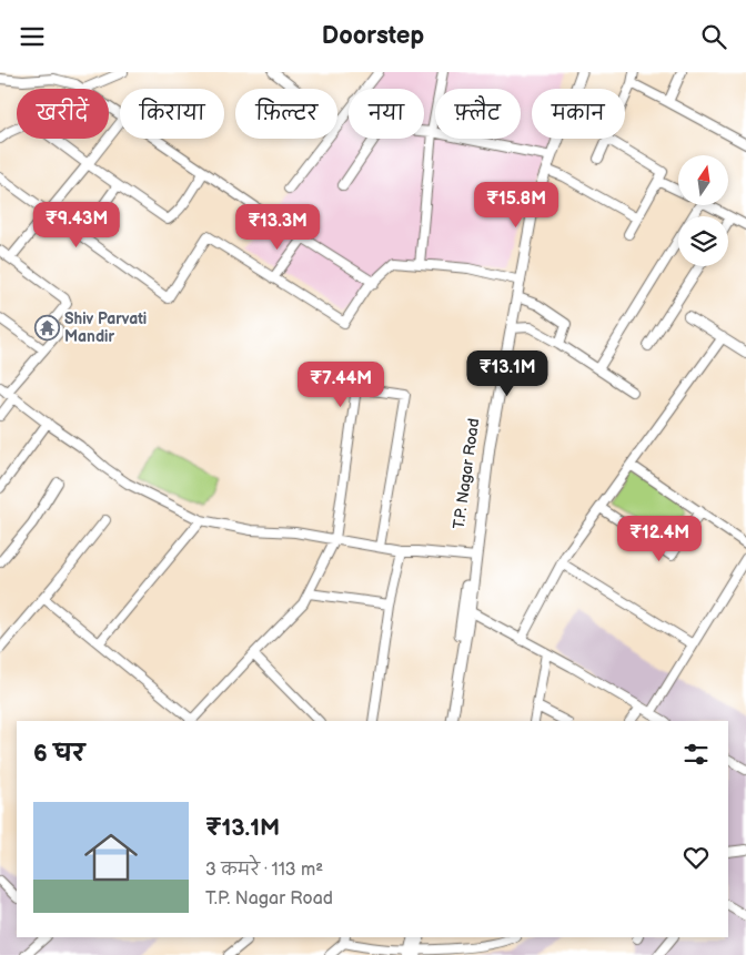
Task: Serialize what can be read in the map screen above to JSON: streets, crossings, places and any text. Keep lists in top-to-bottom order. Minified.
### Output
{"streets":{"main road":["T.P. Nagar Road"]},"places":{"temple":["Shiv Parvati Mandir"]},"north":"top","page":{"header":"Doorstep","chip":["खरीदें","किराया","फ़िल्टर","नया","फ़्लैट","मकान"],"price":["₹15.8M","₹9.43M","₹13.3M","₹13.1M","₹7.44M","₹12.4M"],"heading":"6 घर","list":[{"name":"₹13.1M","note":"3 कमरे · 113 m² · T.P. Nagar Road"}]}}
